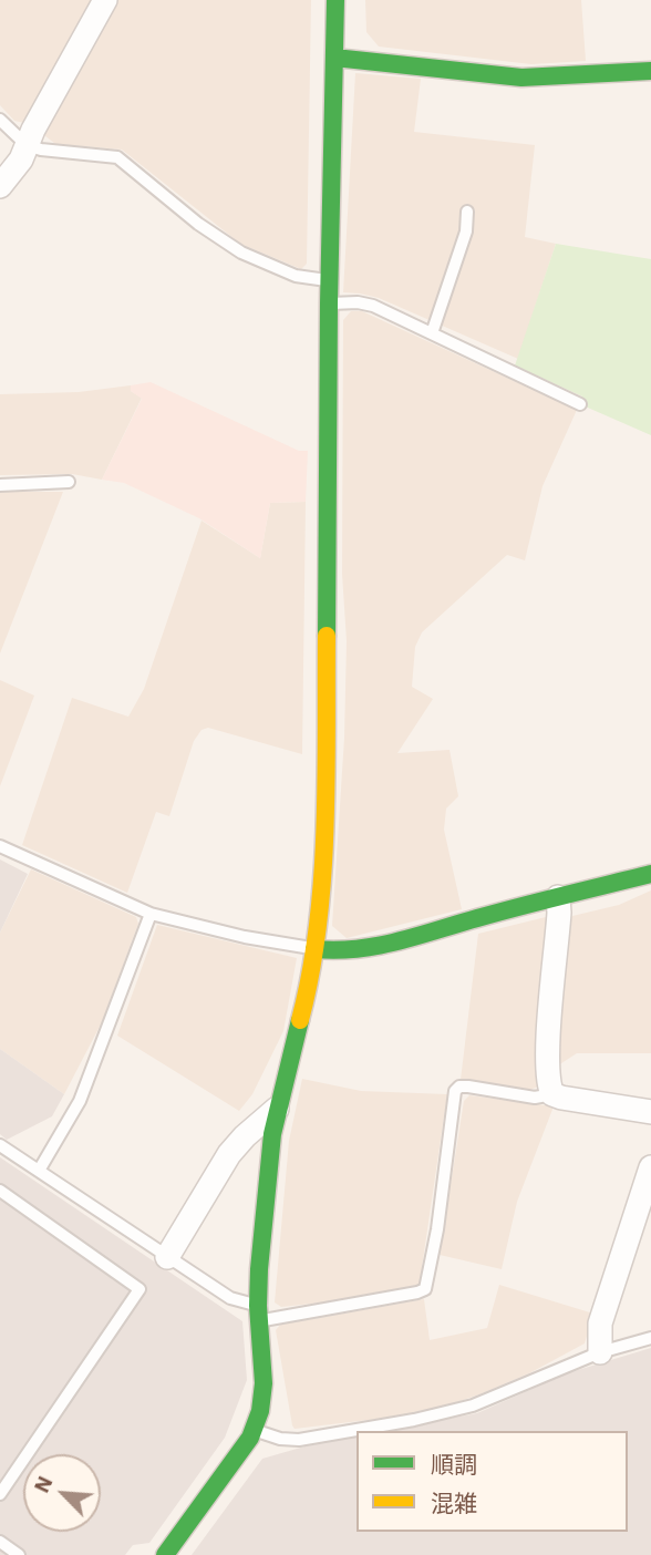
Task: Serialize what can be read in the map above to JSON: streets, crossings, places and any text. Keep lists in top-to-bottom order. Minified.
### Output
{"legend":["順調","混雑"],"north":"top left"}
